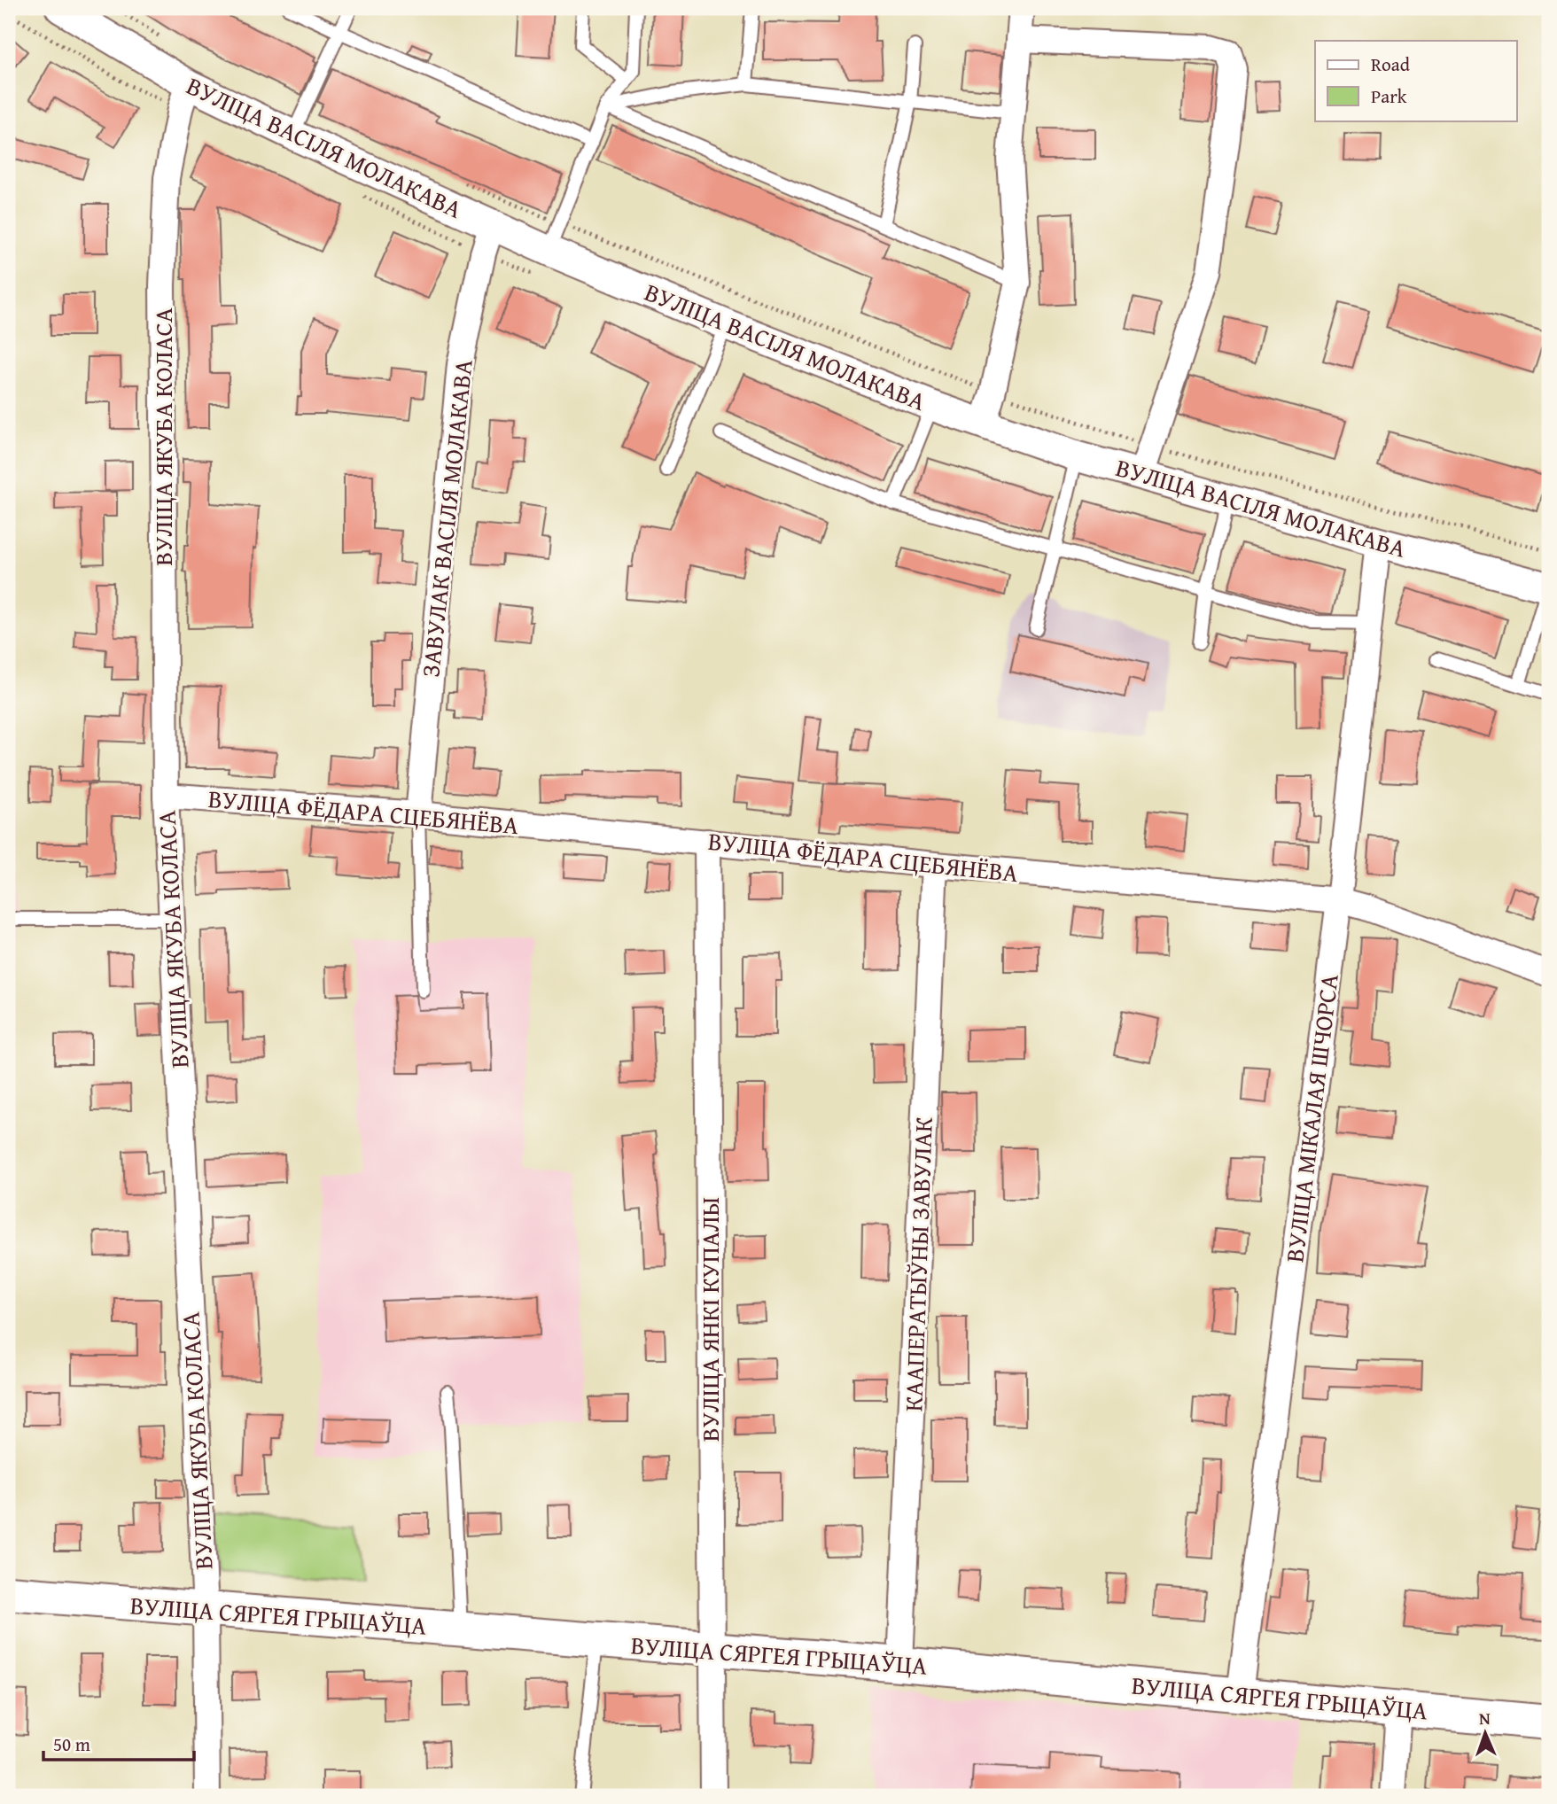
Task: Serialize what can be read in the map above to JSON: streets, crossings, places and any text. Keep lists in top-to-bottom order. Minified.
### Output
{"streets":{"main road":["ВУЛІЦА СЯРГЕЯ ГРЫЦАЎЦА"],"street":["ВУЛІЦА ВАСІЛЯ МОЛАКАВА","ВУЛІЦА ЯКУБА КОЛАСА","ЗАВУЛАК ВАСІЛЯ МОЛАКАВА","ВУЛІЦА ФЁДАРА СЦЕБЯНЁВА","ВУЛІЦА МІКАЛАЯ ШЧОРСА","КААПЕРАТЫЎНЫ ЗАВУЛАК","ВУЛІЦА ЯНКІ КУПАЛЫ"]},"crossings":[["ВУЛІЦА ВАСІЛЯ МОЛАКАВА","ВУЛІЦА ЯКУБА КОЛАСА"],["ВУЛІЦА ВАСІЛЯ МОЛАКАВА","ЗАВУЛАК ВАСІЛЯ МОЛАКАВА"],["ВУЛІЦА ВАСІЛЯ МОЛАКАВА","ВУЛІЦА МІКАЛАЯ ШЧОРСА"],["ВУЛІЦА ЯКУБА КОЛАСА","ВУЛІЦА ФЁДАРА СЦЕБЯНЁВА"],["ВУЛІЦА ЯКУБА КОЛАСА","ВУЛІЦА СЯРГЕЯ ГРЫЦАЎЦА"],["ЗАВУЛАК ВАСІЛЯ МОЛАКАВА","ВУЛІЦА ФЁДАРА СЦЕБЯНЁВА"],["ВУЛІЦА ФЁДАРА СЦЕБЯНЁВА","ВУЛІЦА МІКАЛАЯ ШЧОРСА"],["ВУЛІЦА ФЁДАРА СЦЕБЯНЁВА","КААПЕРАТЫЎНЫ ЗАВУЛАК"],["ВУЛІЦА ФЁДАРА СЦЕБЯНЁВА","ВУЛІЦА ЯНКІ КУПАЛЫ"],["ВУЛІЦА МІКАЛАЯ ШЧОРСА","ВУЛІЦА СЯРГЕЯ ГРЫЦАЎЦА"],["КААПЕРАТЫЎНЫ ЗАВУЛАК","ВУЛІЦА СЯРГЕЯ ГРЫЦАЎЦА"],["ВУЛІЦА ЯНКІ КУПАЛЫ","ВУЛІЦА СЯРГЕЯ ГРЫЦАЎЦА"]],"legend":["Road","Park"],"scale_bar":"50 m","north":"top"}
